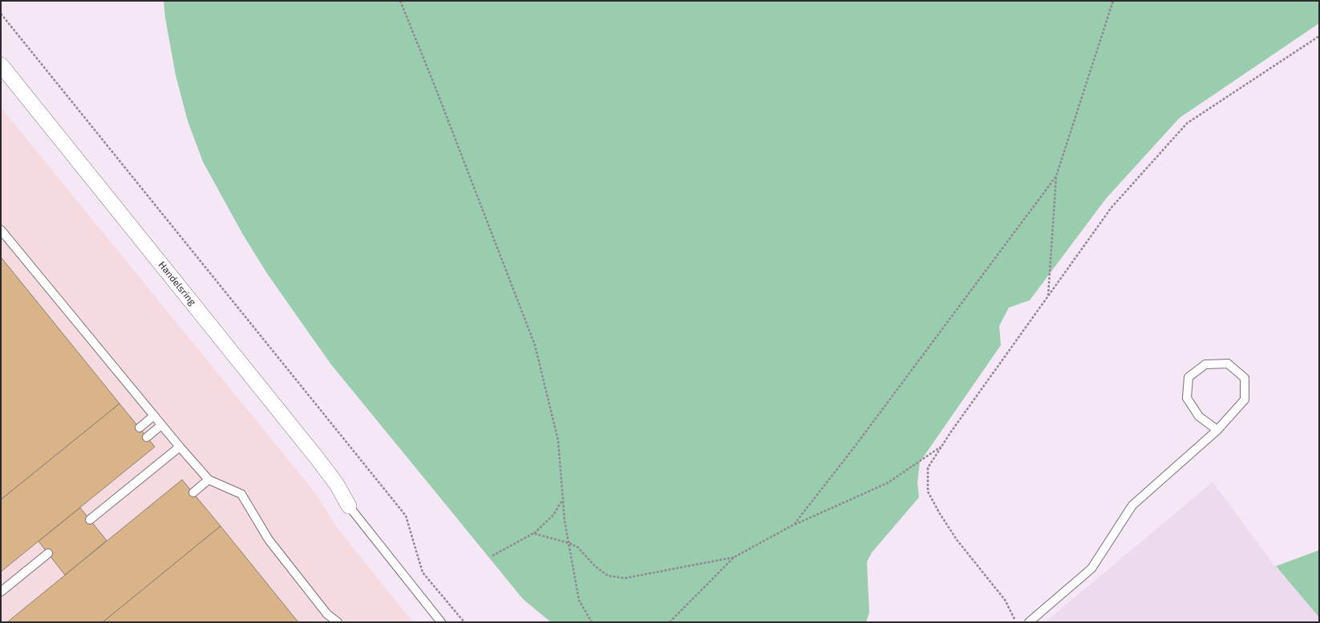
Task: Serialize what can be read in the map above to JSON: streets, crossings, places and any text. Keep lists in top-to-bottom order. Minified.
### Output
{"streets":{"street":["Handelsring"]}}
